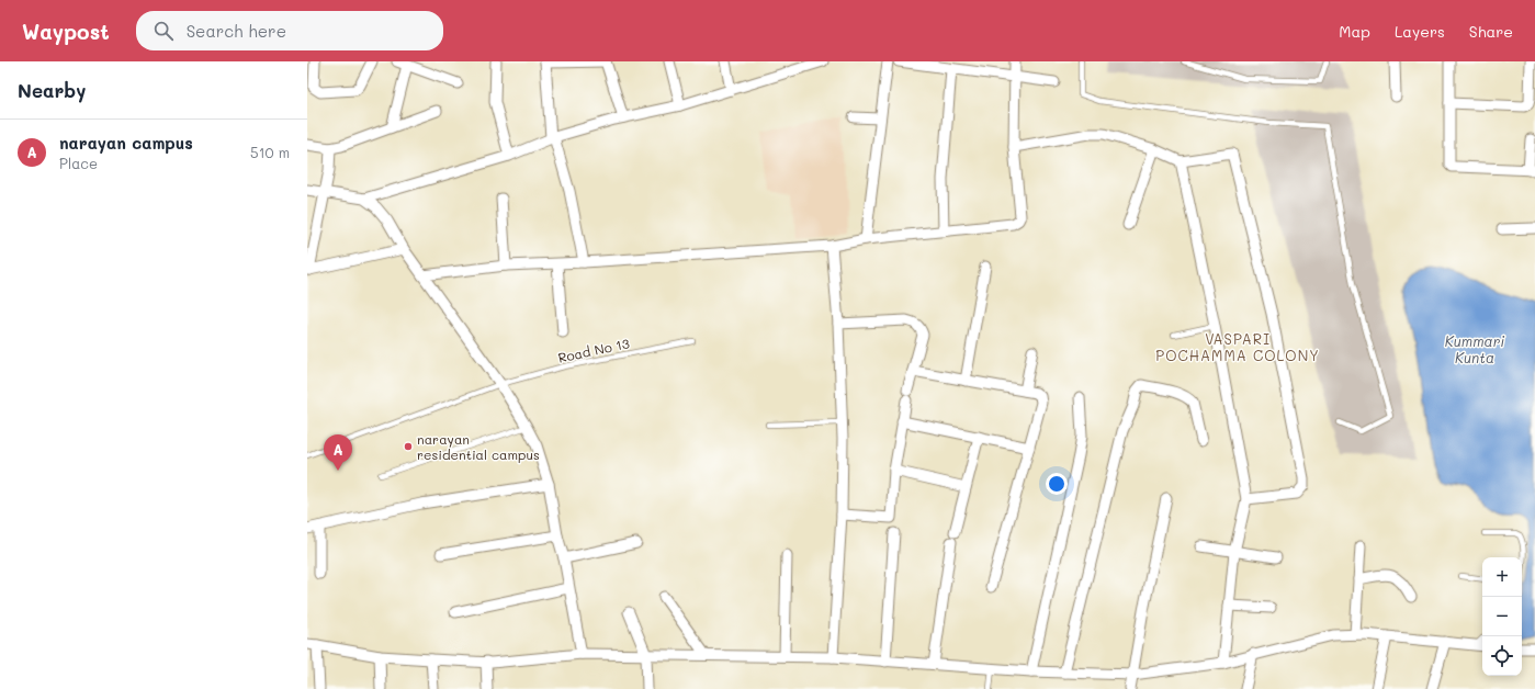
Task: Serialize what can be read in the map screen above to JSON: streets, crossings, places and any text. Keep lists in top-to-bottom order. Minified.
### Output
{"streets":{"lane":["Road No 13"]},"districts":["VASPARI POCHAMMA COLONY"],"water":["Kummari Kunta"],"places":["narayan residential campus"],"page":{"header":"Waypost","search":"Search here","nav":["Map","Layers","Share"],"heading":"Nearby","list":[{"mark":"A","name":"narayan campus","note":"Place","value":"510 m"}],"pins":"A","map_buttons":["+","−"]}}
